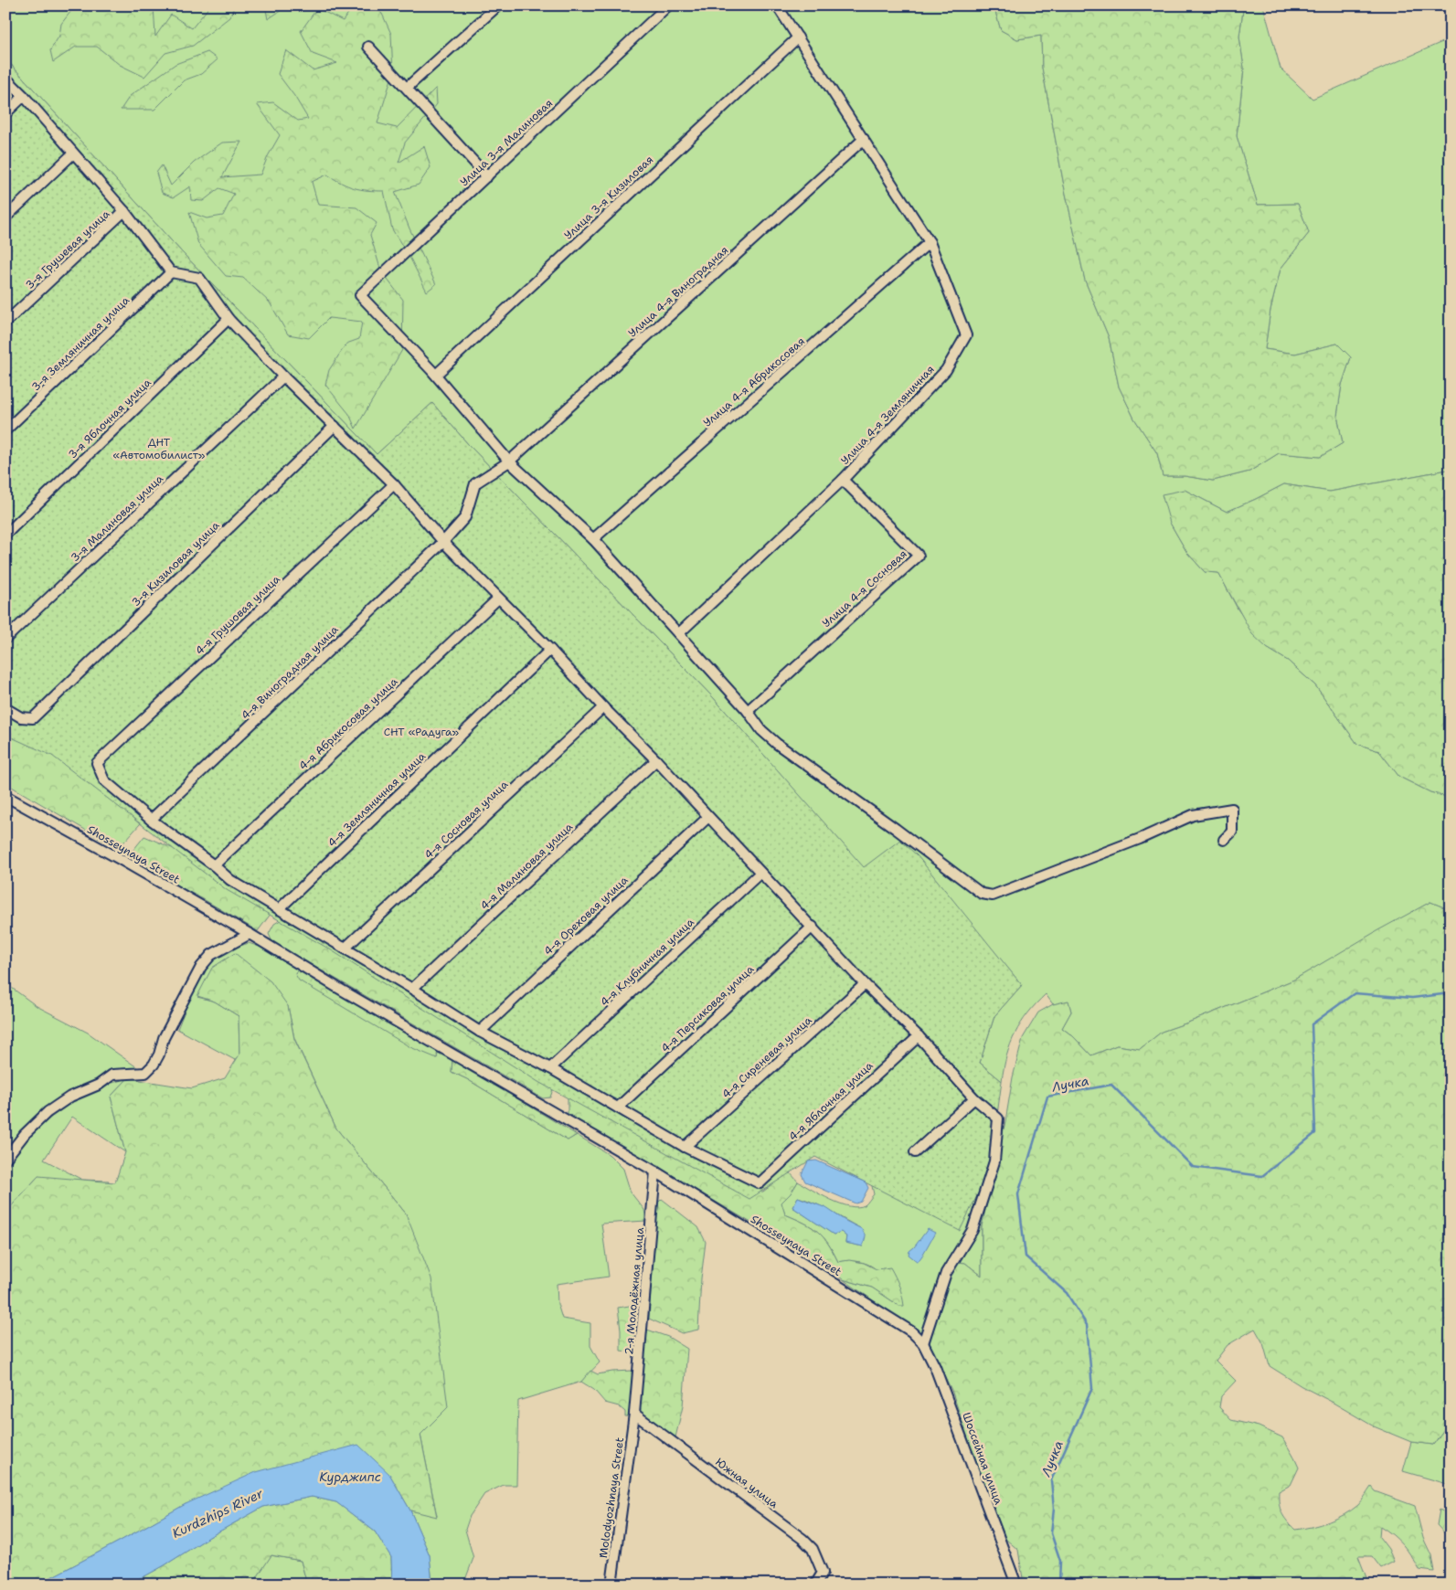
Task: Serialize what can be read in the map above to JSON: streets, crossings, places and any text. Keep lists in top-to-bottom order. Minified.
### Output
{"streets":{"street":["Улица 3-я Малиновая","Улица 3-я Кизиловая","3-я Грушевая улица","Улица 4-я Виноградная","3-я Земляничная улица","Улица 4-я Абрикосовая","Улица 4-я Земляничная","3-я Яблочная улица","3-я Малиновая улица","3-я Кизиловая улица","Улица 4-я Сосновая","4-я Грушовая улица","4-я Виноградная улица","4-я Абрикосовая улица","4-я Земляничная улица","4-я Сосновая улица","Shosseynaya Street","4-я Малиновая улица","4-я Ореховая улица","4-я Клубничная улица","4-я Персиковая улица","4-я Сиреневая улица","4-я Яблочная улица","2-я Молодёжная улица","Шоссейная улица","Южная улица","Molodyozhnaya Street"]},"crossings":[["Улица 3-я Малиновая","Улица 3-я Кизиловая"],["Улица 3-я Кизиловая","Улица 4-я Земляничная"],["Улица 4-я Виноградная","Улица 4-я Земляничная"],["Улица 4-я Виноградная","4-я Виноградная улица"],["Улица 4-я Абрикосовая","Улица 4-я Земляничная"],["Улица 4-я Земляничная","Улица 4-я Сосновая"],["4-я Грушовая улица","4-я Виноградная улица"],["Shosseynaya Street","2-я Молодёжная улица"],["Shosseynaya Street","Шоссейная улица"],["4-я Сиреневая улица","4-я Яблочная улица"],["2-я Молодёжная улица","Южная улица"],["2-я Молодёжная улица","Molodyozhnaya Street"],["Южная улица","Molodyozhnaya Street"]],"water":["Лучка","Курджипс","Kurdzhips River"],"parks":["ДНТ «Автомобилист»","СНТ «Радуга»"]}
